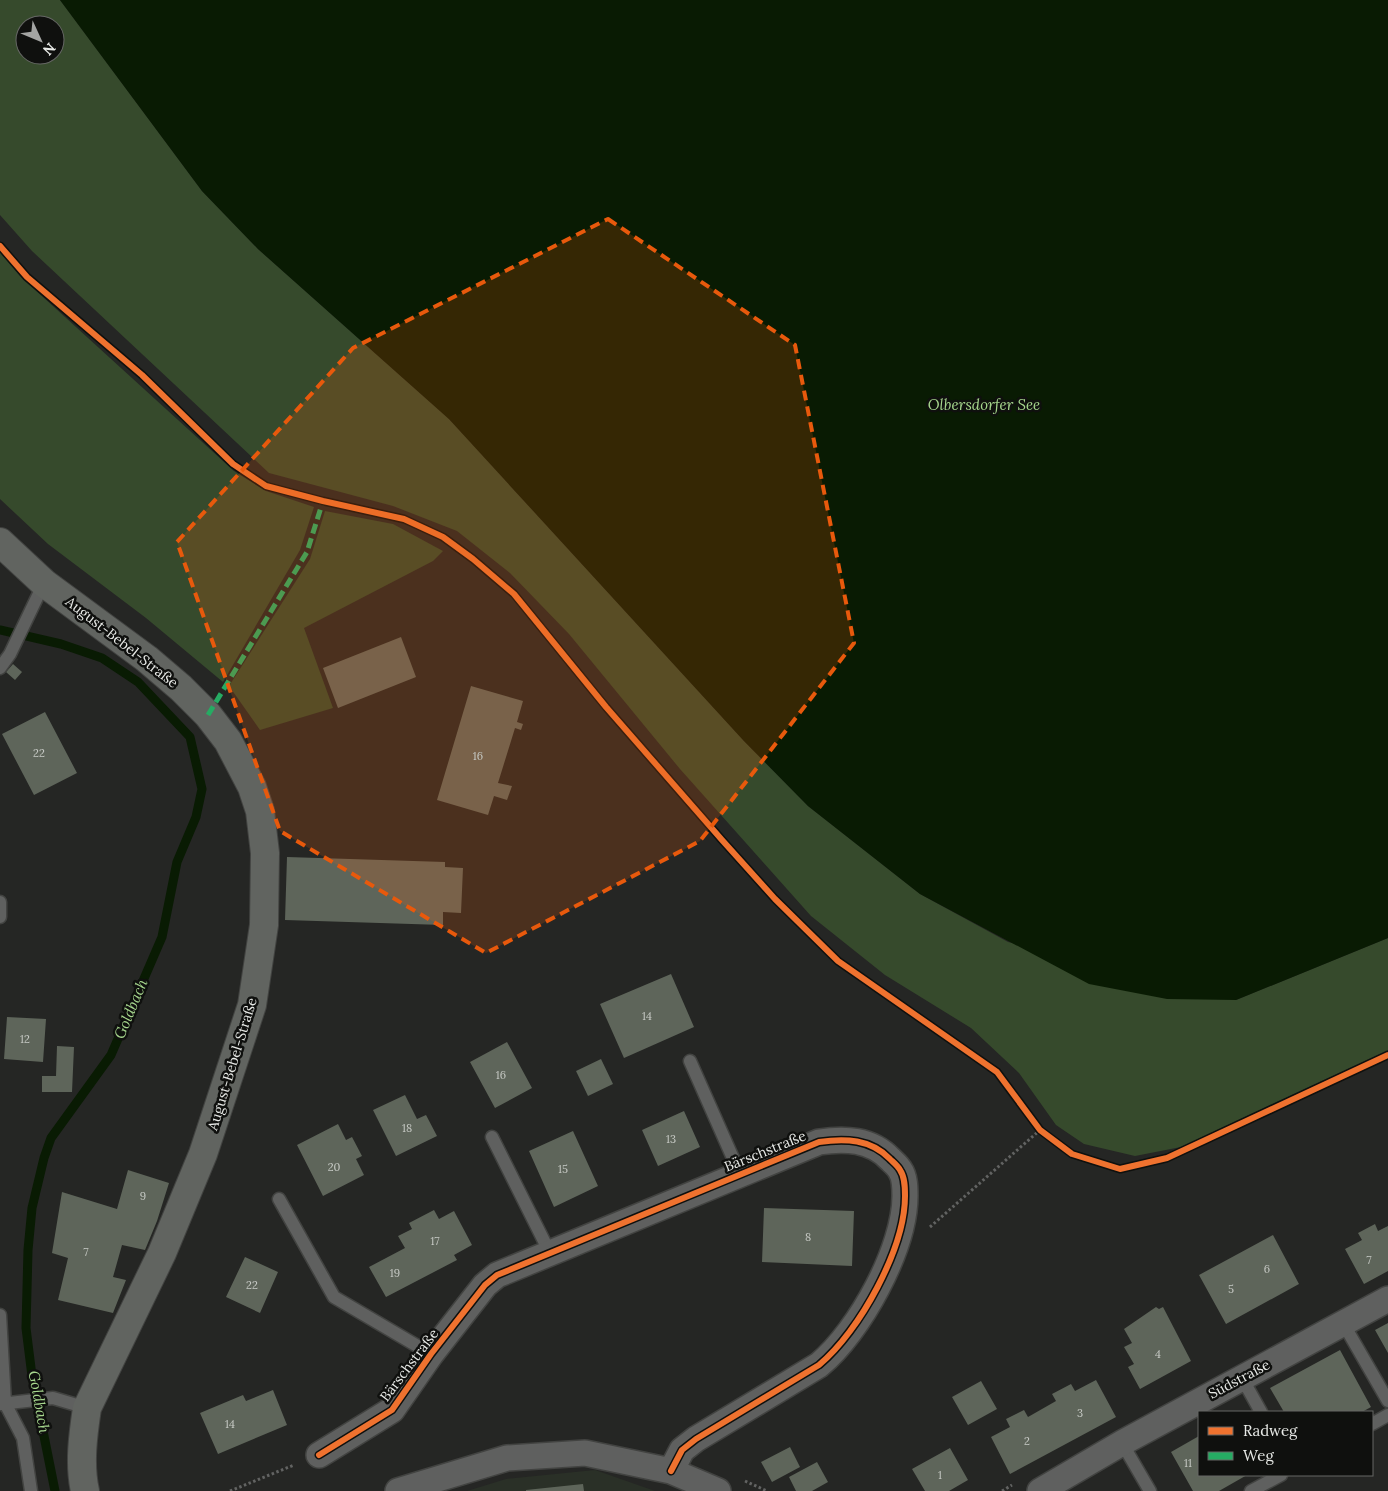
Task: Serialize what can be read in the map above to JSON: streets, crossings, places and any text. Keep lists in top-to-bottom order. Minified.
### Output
{"streets":{"street":["August-Bebel-Straße","Bärschstraße","Südstraße"]},"water":["Olbersdorfer See","Goldbach"],"house_numbers":["22","16","14","12","16","18","13","20","15","9","8","17","7","7","6","19","22","5","4","3","14","2","11","1"],"legend":["Radweg","Weg"],"north":"bottom right"}
